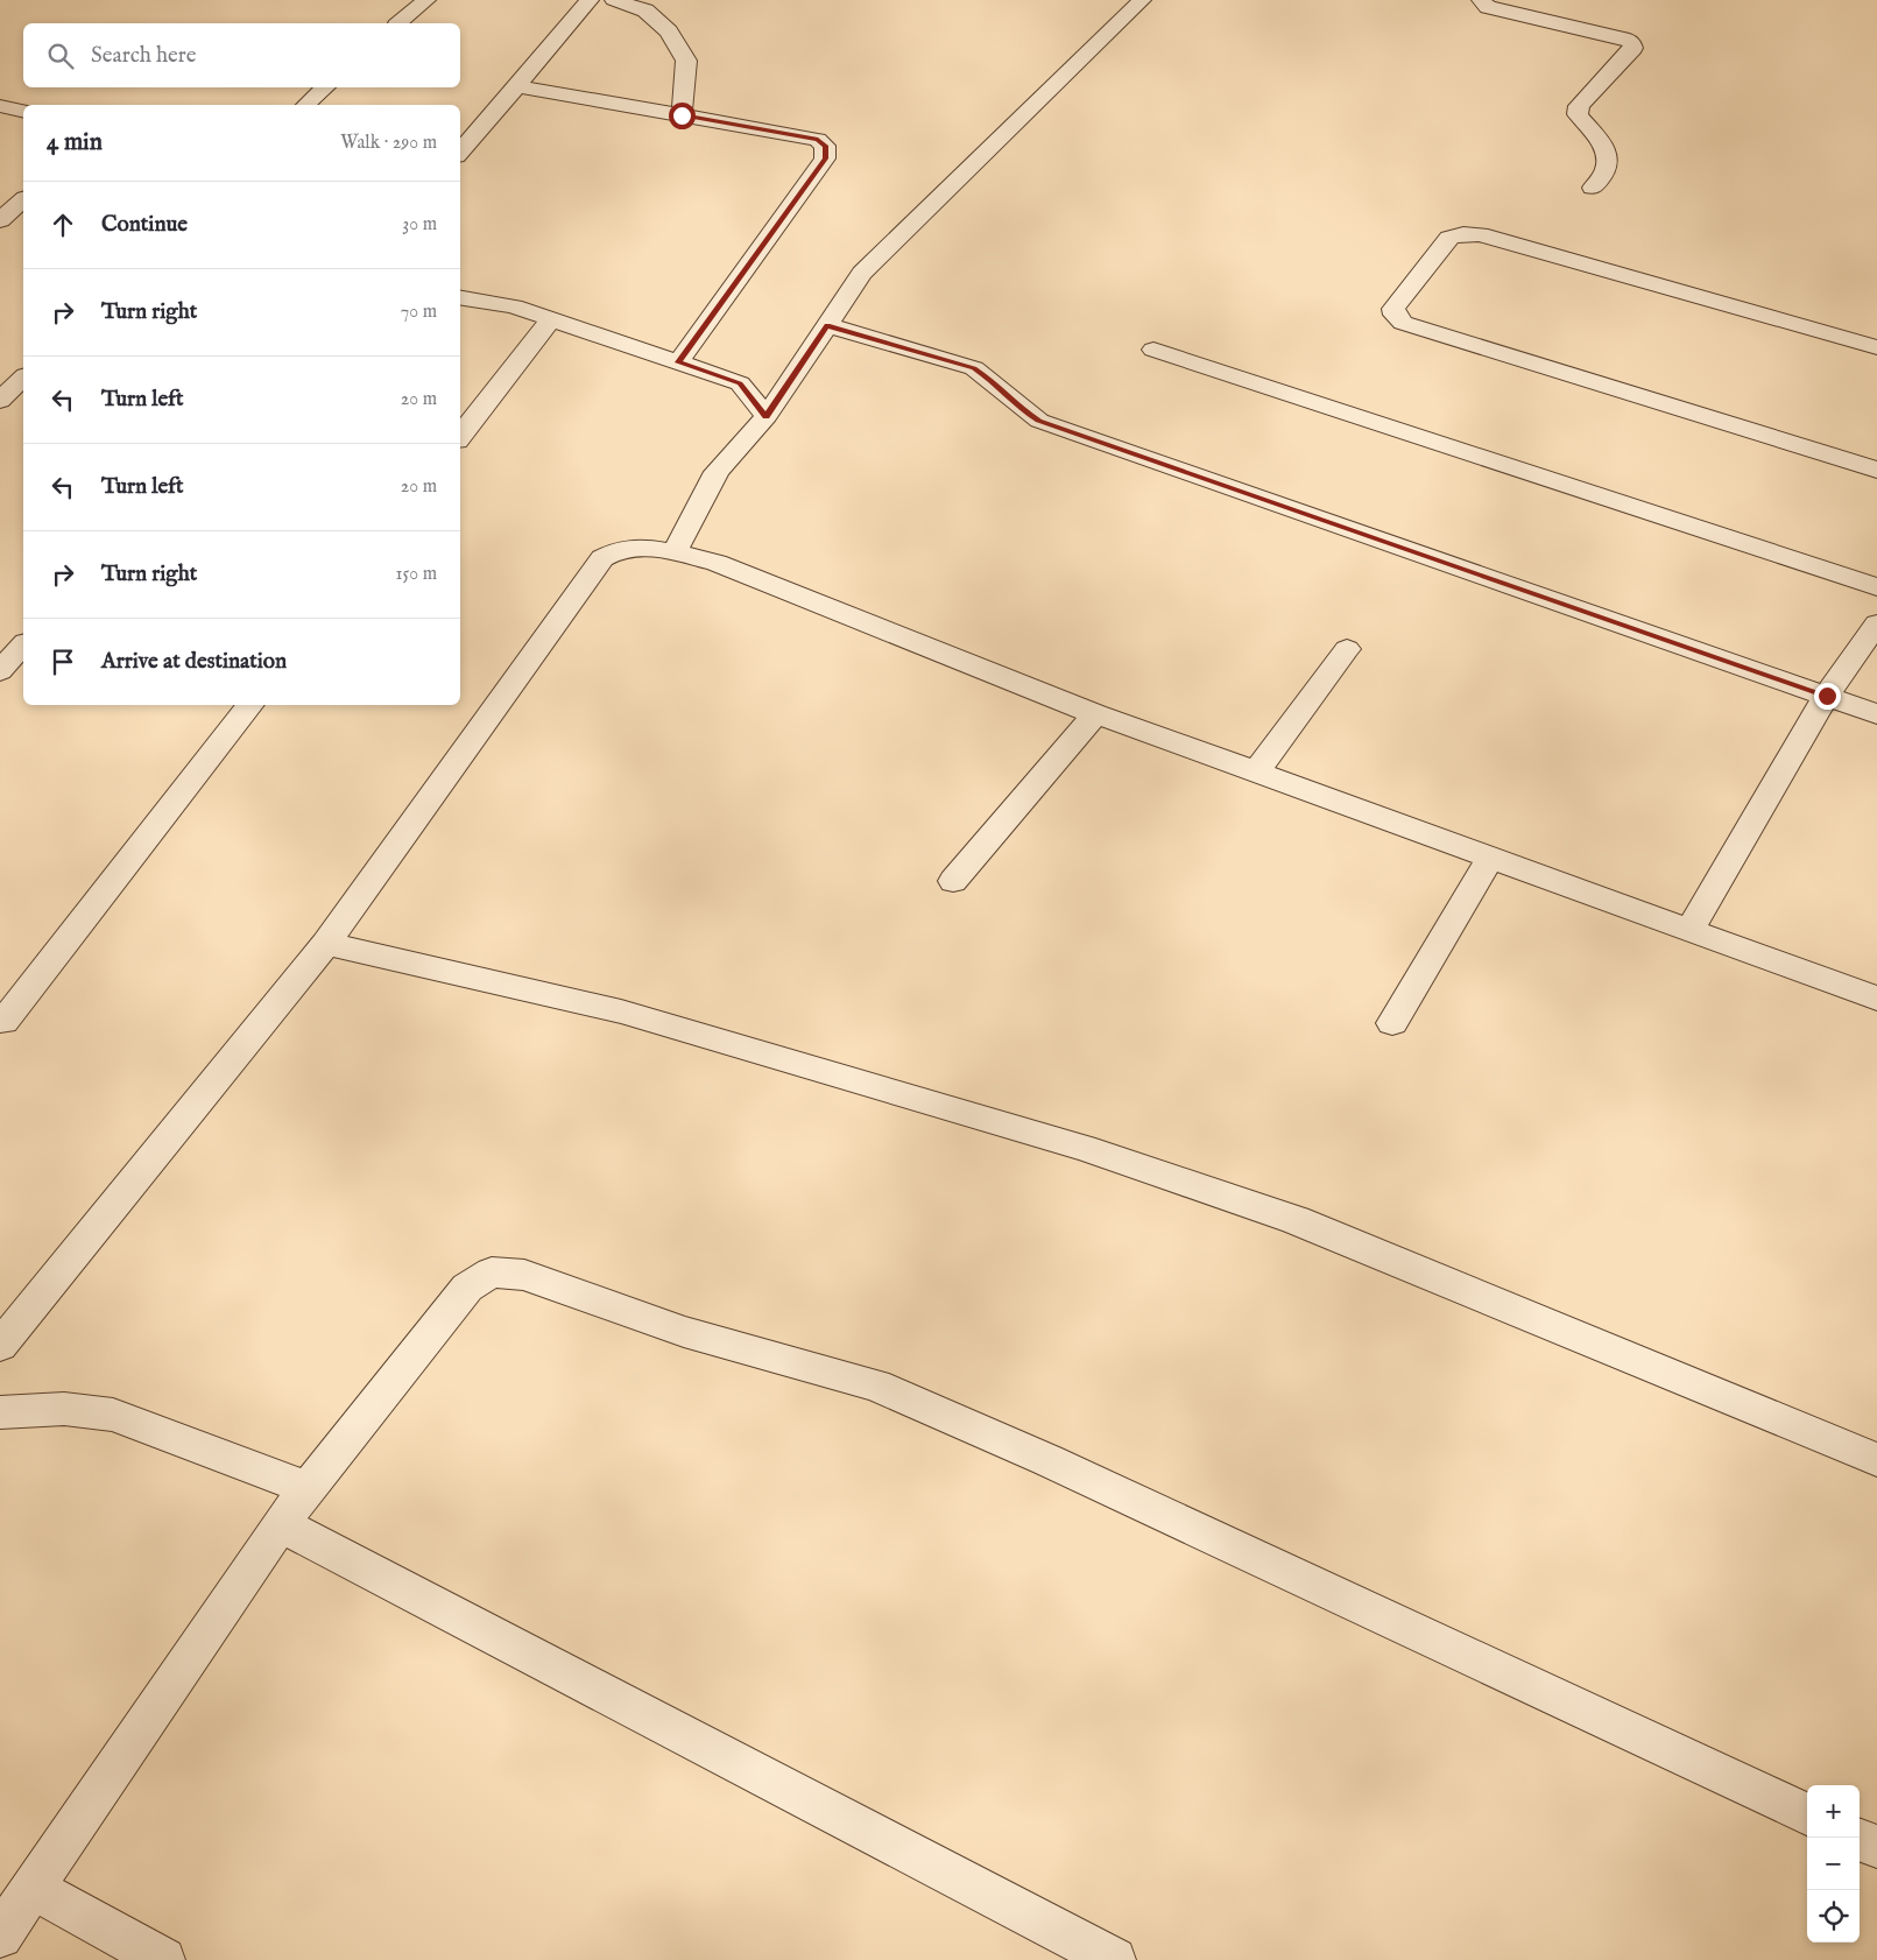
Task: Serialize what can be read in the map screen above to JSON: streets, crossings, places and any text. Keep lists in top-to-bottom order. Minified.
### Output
{"page":{"search":"Search here","heading":["4 min","Walk · 290 m"],"list":[["Continue","30 m"],["Turn right","70 m"],["Turn left","20 m"],["Turn left","20 m"],["Turn right","150 m"],"Arrive at destination"],"map_buttons":["+","−"]}}
